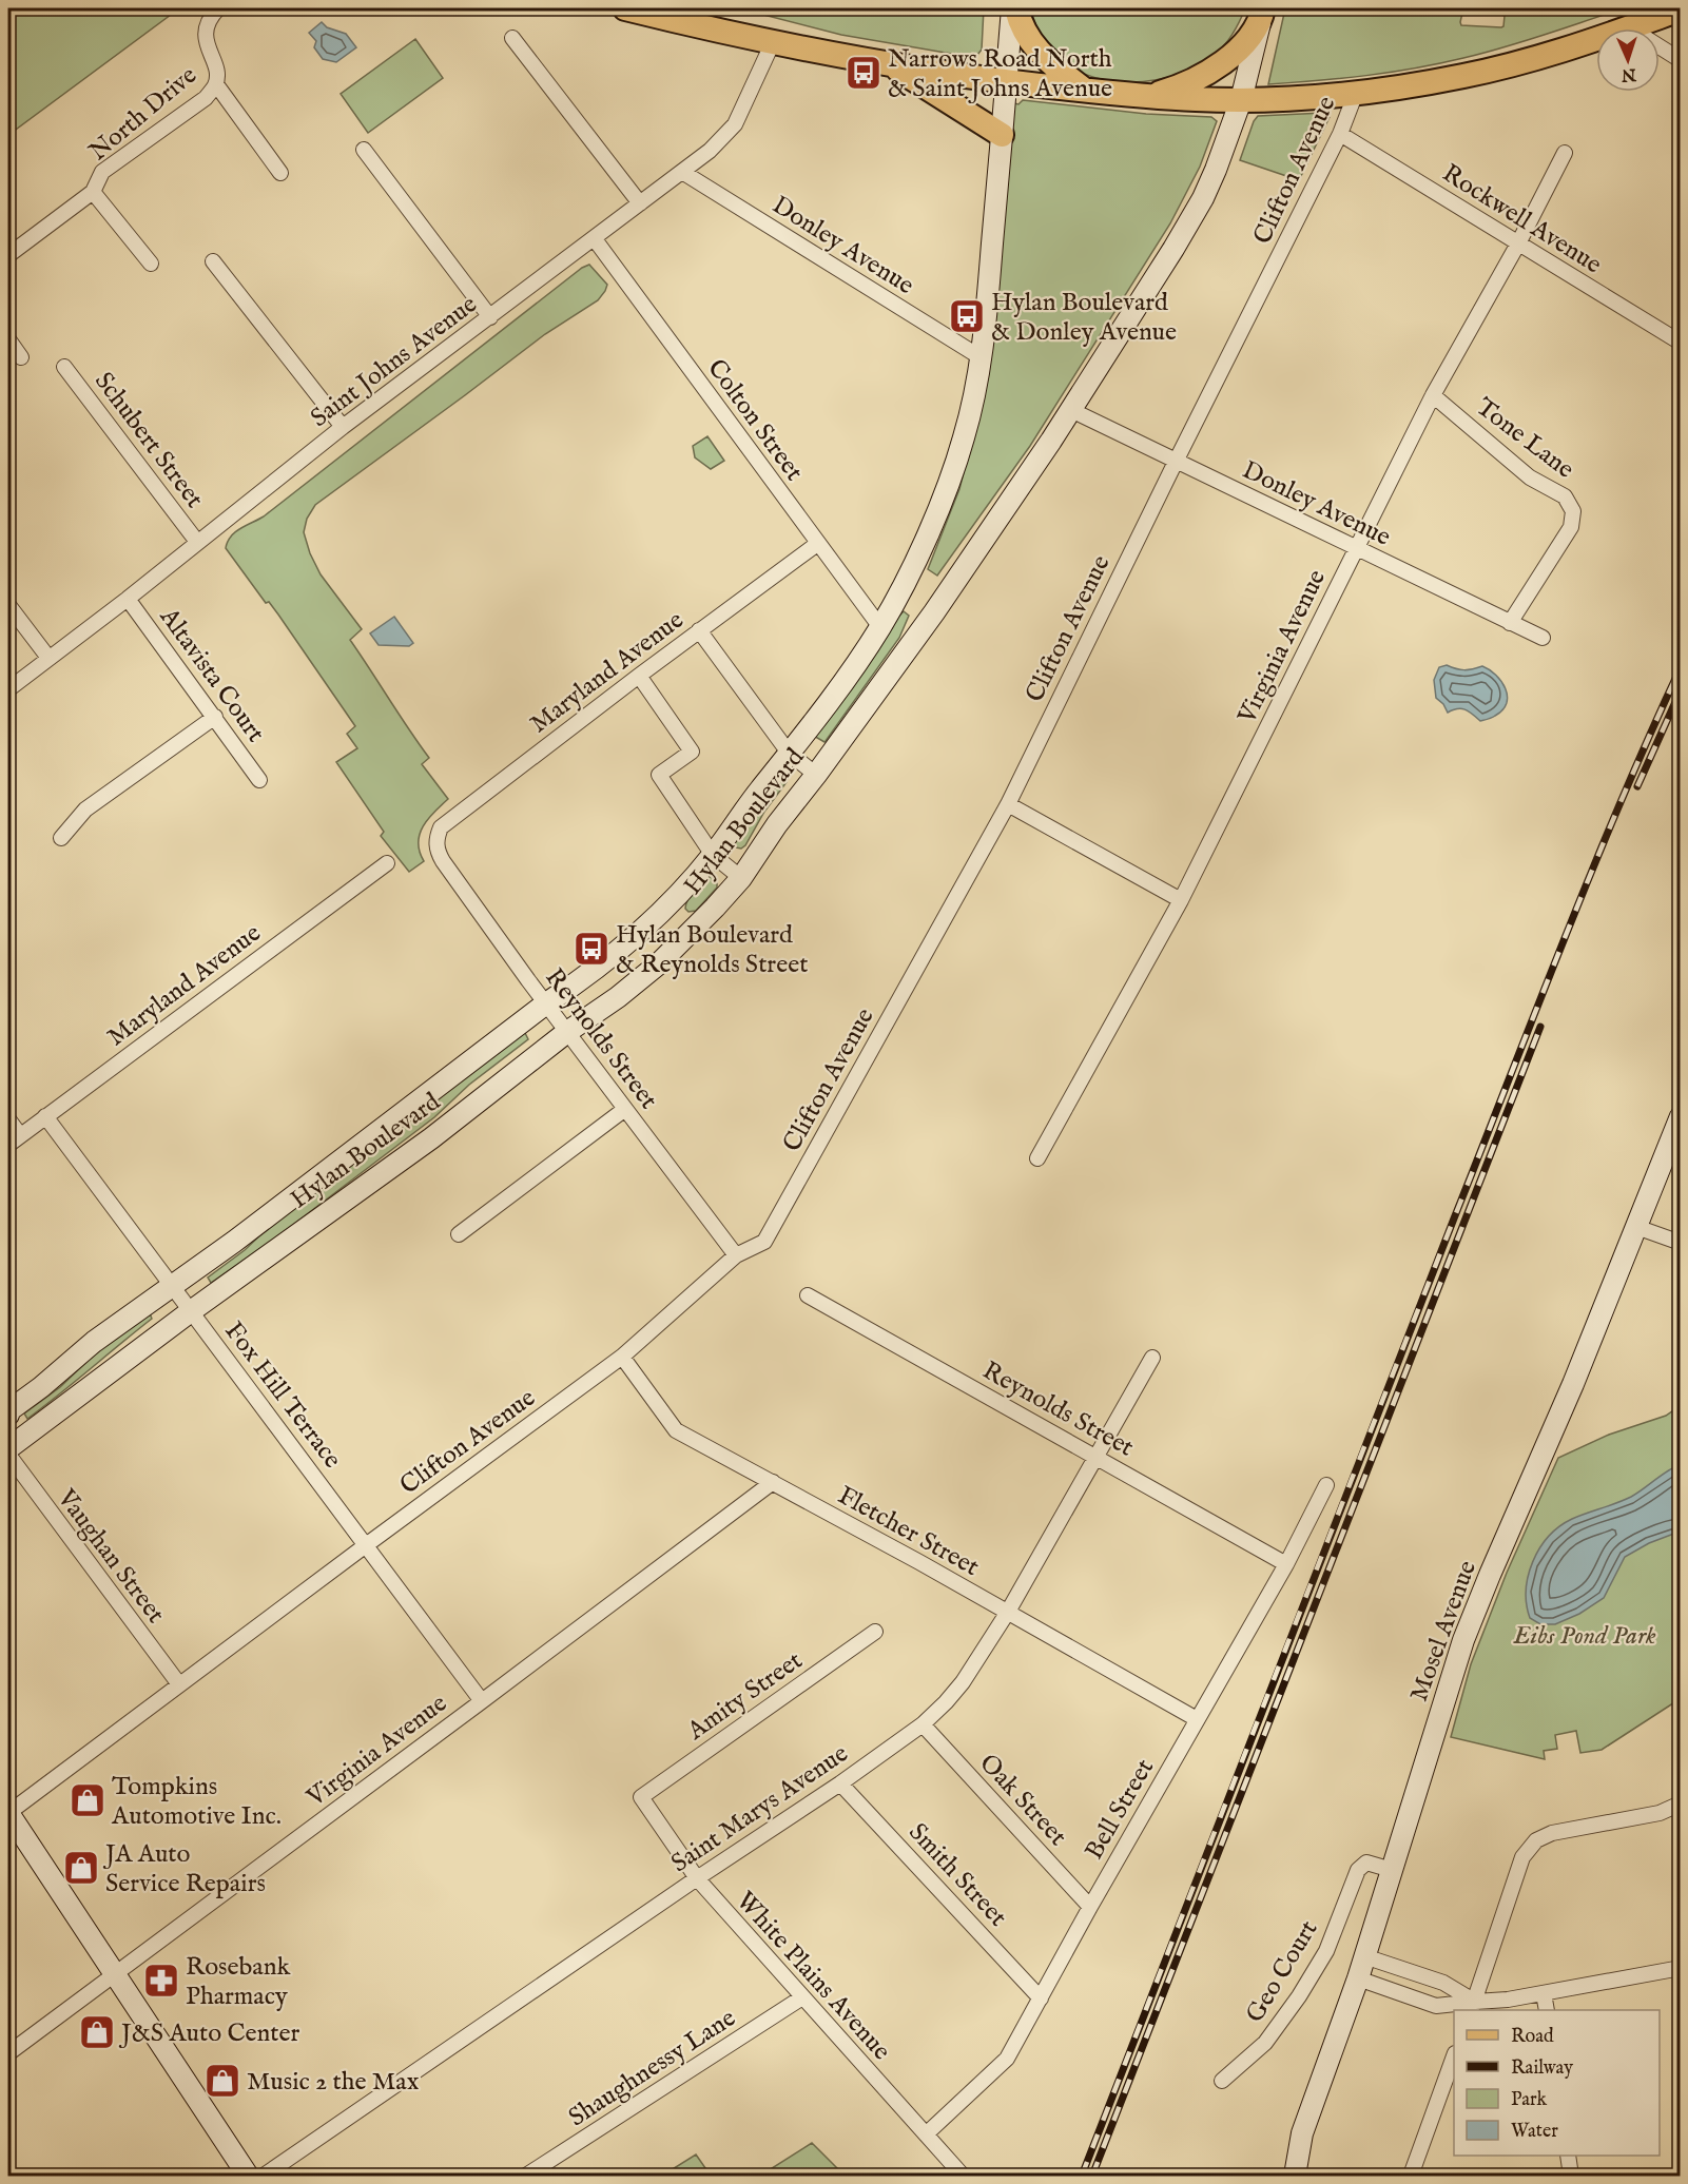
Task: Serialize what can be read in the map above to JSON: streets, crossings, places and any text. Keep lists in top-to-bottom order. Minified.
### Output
{"streets":{"main road":["Hylan Boulevard","Mosel Avenue"],"street":["North Drive","Clifton Avenue","Rockwell Avenue","Donley Avenue","Saint Johns Avenue","Colton Street","Tone Lane","Schubert Street","Virginia Avenue","Maryland Avenue","Altavista Court","Reynolds Street","Fox Hill Terrace","Fletcher Street","Vaughan Street","Amity Street","Oak Street","Saint Marys Avenue","Bell Street","Smith Street","Geo Court","White Plains Avenue","Shaughnessy Lane"]},"crossings":[["Clifton Avenue","Rockwell Avenue"],["Clifton Avenue","Donley Avenue"],["Clifton Avenue","Reynolds Street"],["Clifton Avenue","Fox Hill Terrace"],["Clifton Avenue","Fletcher Street"],["Clifton Avenue","Vaughan Street"],["Rockwell Avenue","Virginia Avenue"],["Donley Avenue","Saint Johns Avenue"],["Donley Avenue","Tone Lane"],["Donley Avenue","Virginia Avenue"],["Donley Avenue","Hylan Boulevard"],["Saint Johns Avenue","Colton Street"],["Saint Johns Avenue","Schubert Street"],["Saint Johns Avenue","Altavista Court"],["Colton Street","Maryland Avenue"],["Colton Street","Hylan Boulevard"],["Tone Lane","Virginia Avenue"],["Virginia Avenue","Fox Hill Terrace"],["Virginia Avenue","Fletcher Street"],["Maryland Avenue","Reynolds Street"],["Maryland Avenue","Fox Hill Terrace"],["Hylan Boulevard","Reynolds Street"],["Hylan Boulevard","Fox Hill Terrace"],["Reynolds Street","Saint Marys Avenue"],["Reynolds Street","Bell Street"],["Fletcher Street","Saint Marys Avenue"],["Fletcher Street","Bell Street"],["Mosel Avenue","Geo Court"],["Amity Street","White Plains Avenue"],["Oak Street","Saint Marys Avenue"],["Oak Street","Bell Street"],["Saint Marys Avenue","Smith Street"],["Saint Marys Avenue","White Plains Avenue"],["Bell Street","Smith Street"],["Bell Street","White Plains Avenue"],["White Plains Avenue","Shaughnessy Lane"]],"parks":["Eibs Pond Park"],"places":{"bus stop":["Narrows Road North & Saint Johns Avenue","Hylan Boulevard & Donley Avenue","Hylan Boulevard & Reynolds Street"],"shop":["Tompkins Automotive Inc.","JA Auto Service Repairs","J&S Auto Center","Music 2 the Max"],"pharmacy":["Rosebank Pharmacy"]},"legend":["Road","Railway","Park","Water"],"north":"bottom"}
